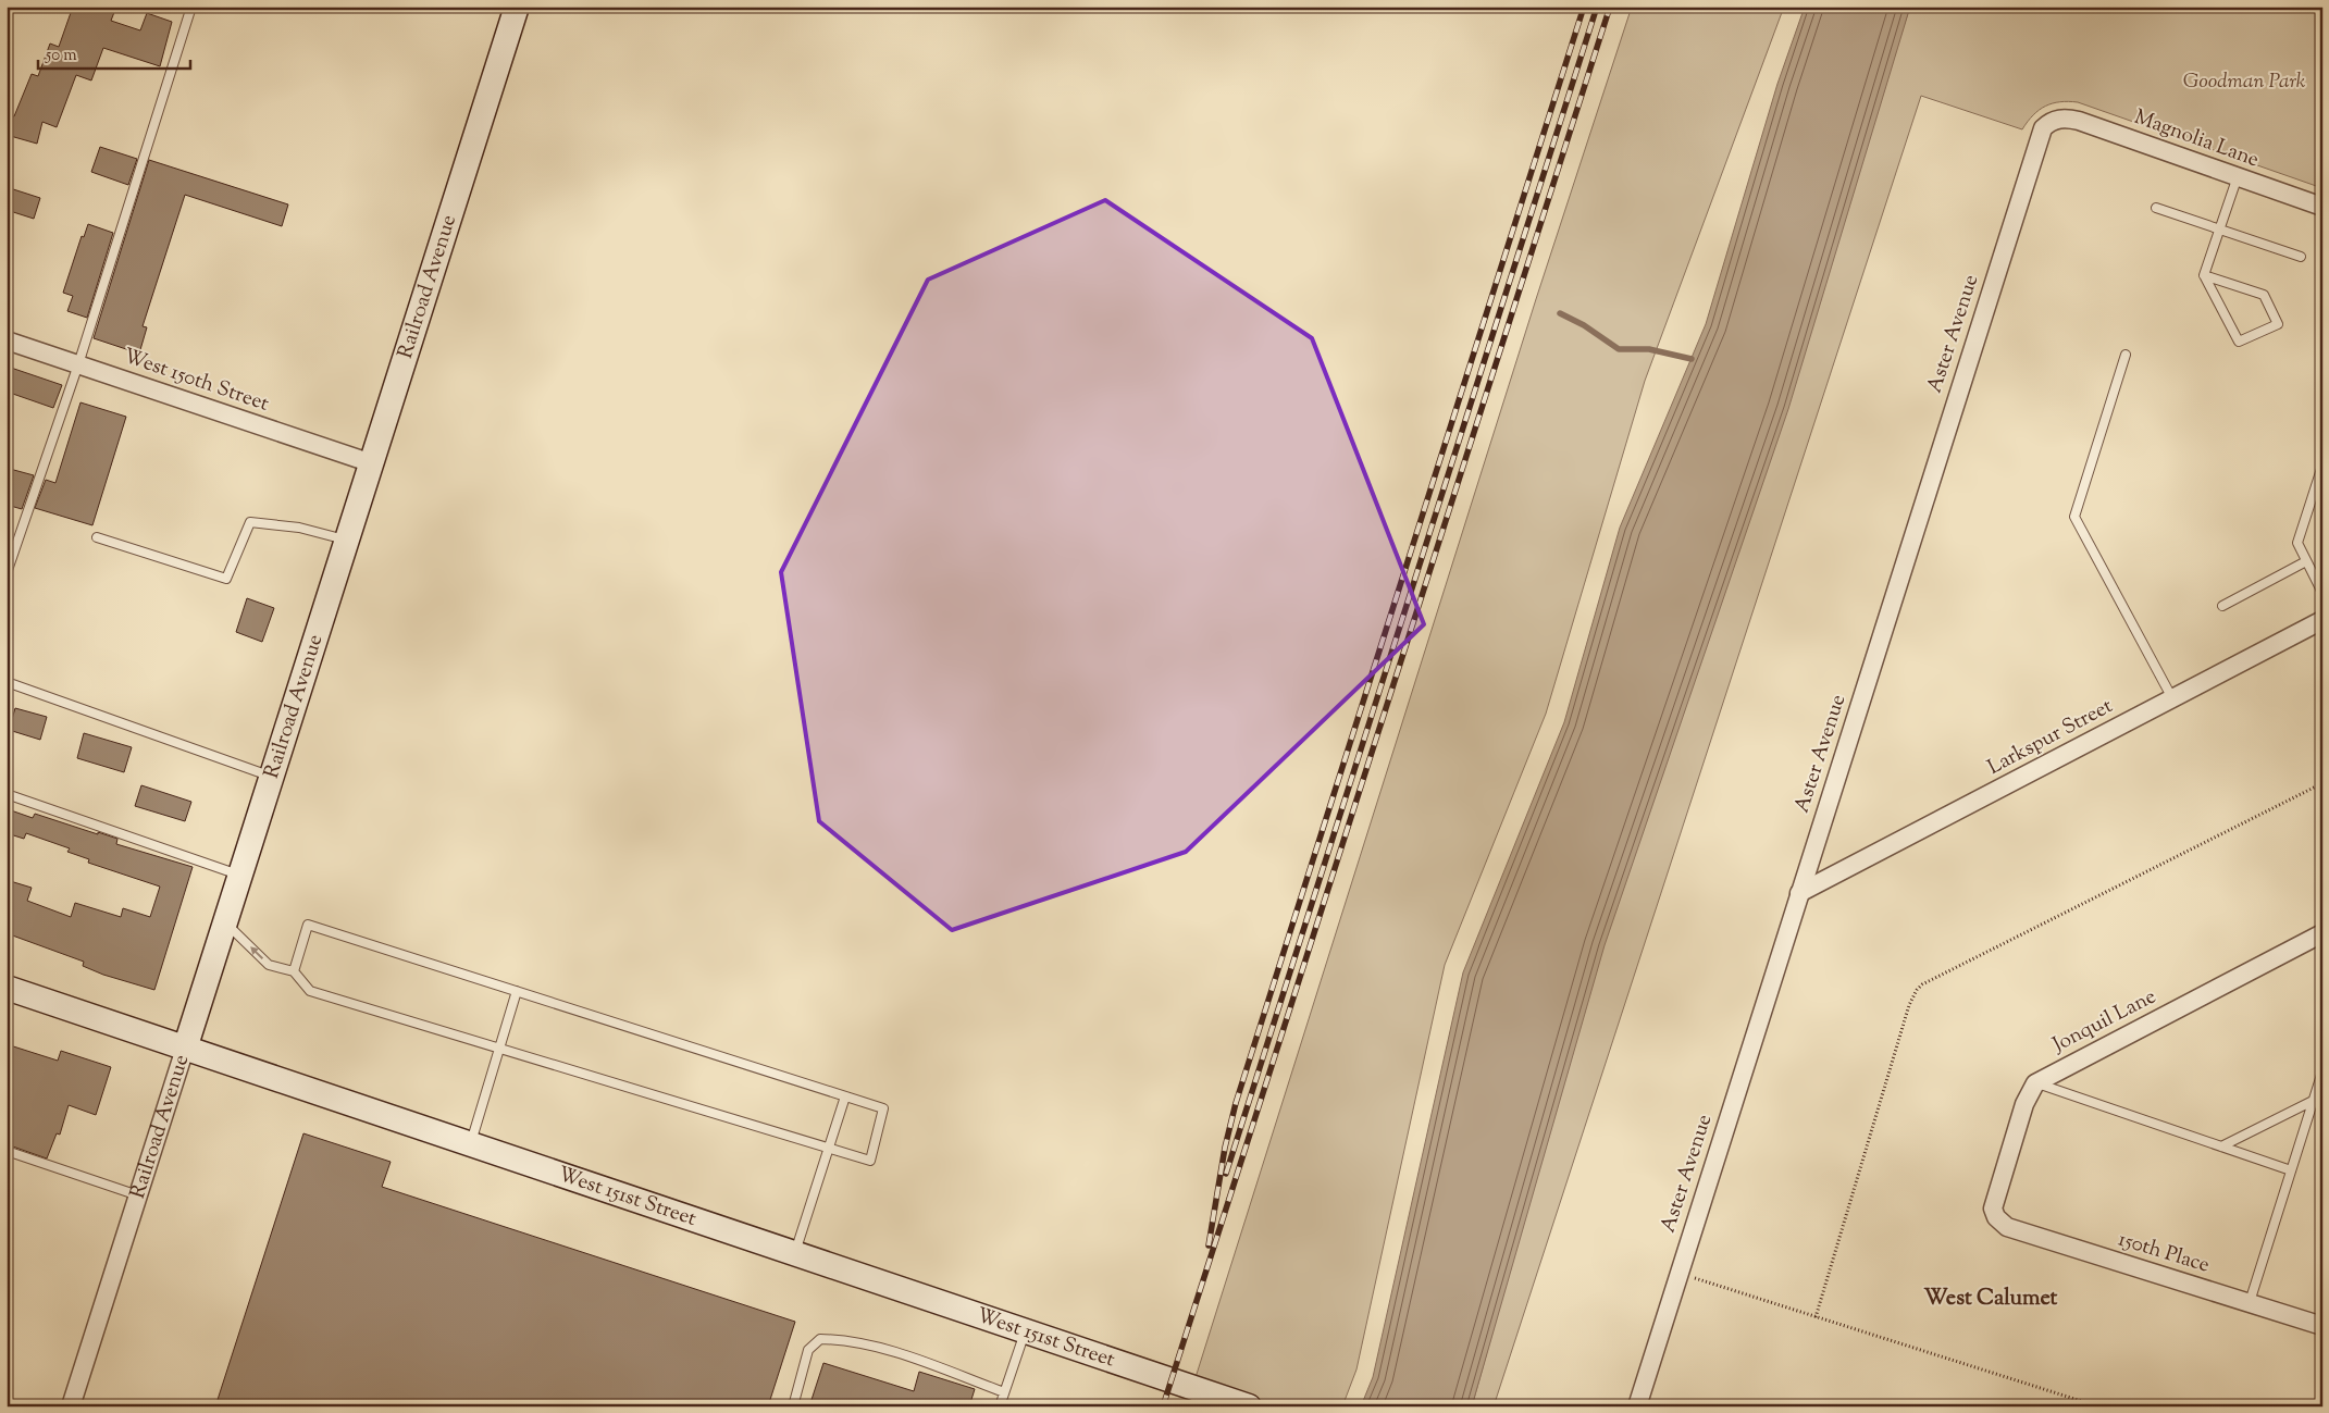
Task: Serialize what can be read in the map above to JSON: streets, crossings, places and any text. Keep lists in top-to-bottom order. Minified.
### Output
{"streets":{"street":["Magnolia Lane","Railroad Avenue","Aster Avenue","West 150th Street","Larkspur Street","Jonquil Lane","West 151st Street","150th Place"]},"crossings":[["Magnolia Lane","Aster Avenue"],["Railroad Avenue","West 150th Street"],["Railroad Avenue","West 151st Street"],["Aster Avenue","Larkspur Street"],["Jonquil Lane","150th Place"]],"districts":["West Calumet"],"parks":["Goodman Park"],"scale_bar":"50 m"}
